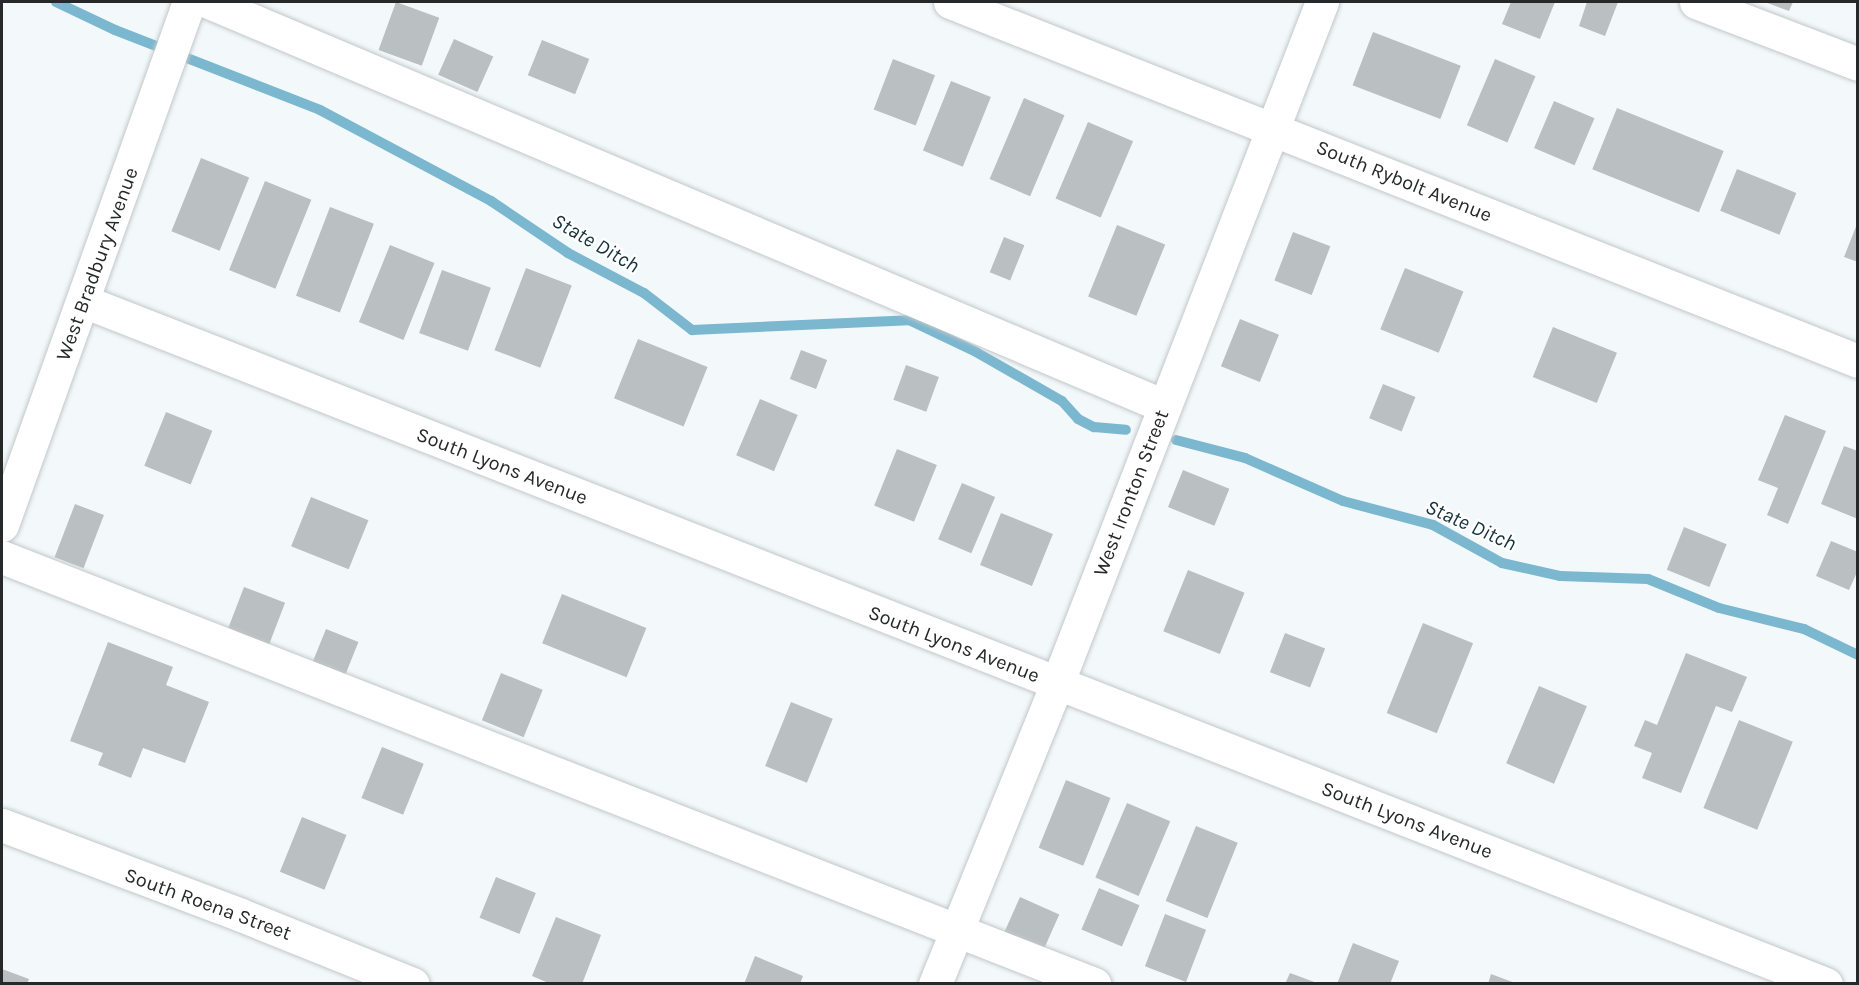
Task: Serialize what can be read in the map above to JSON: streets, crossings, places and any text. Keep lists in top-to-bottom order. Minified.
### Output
{"streets":{"street":["South Rybolt Avenue","West Bradbury Avenue","South Lyons Avenue","West Ironton Street","South Roena Street"]},"crossings":[["South Rybolt Avenue","West Ironton Street"],["West Bradbury Avenue","South Lyons Avenue"],["South Lyons Avenue","West Ironton Street"]],"water":["State Ditch"]}
